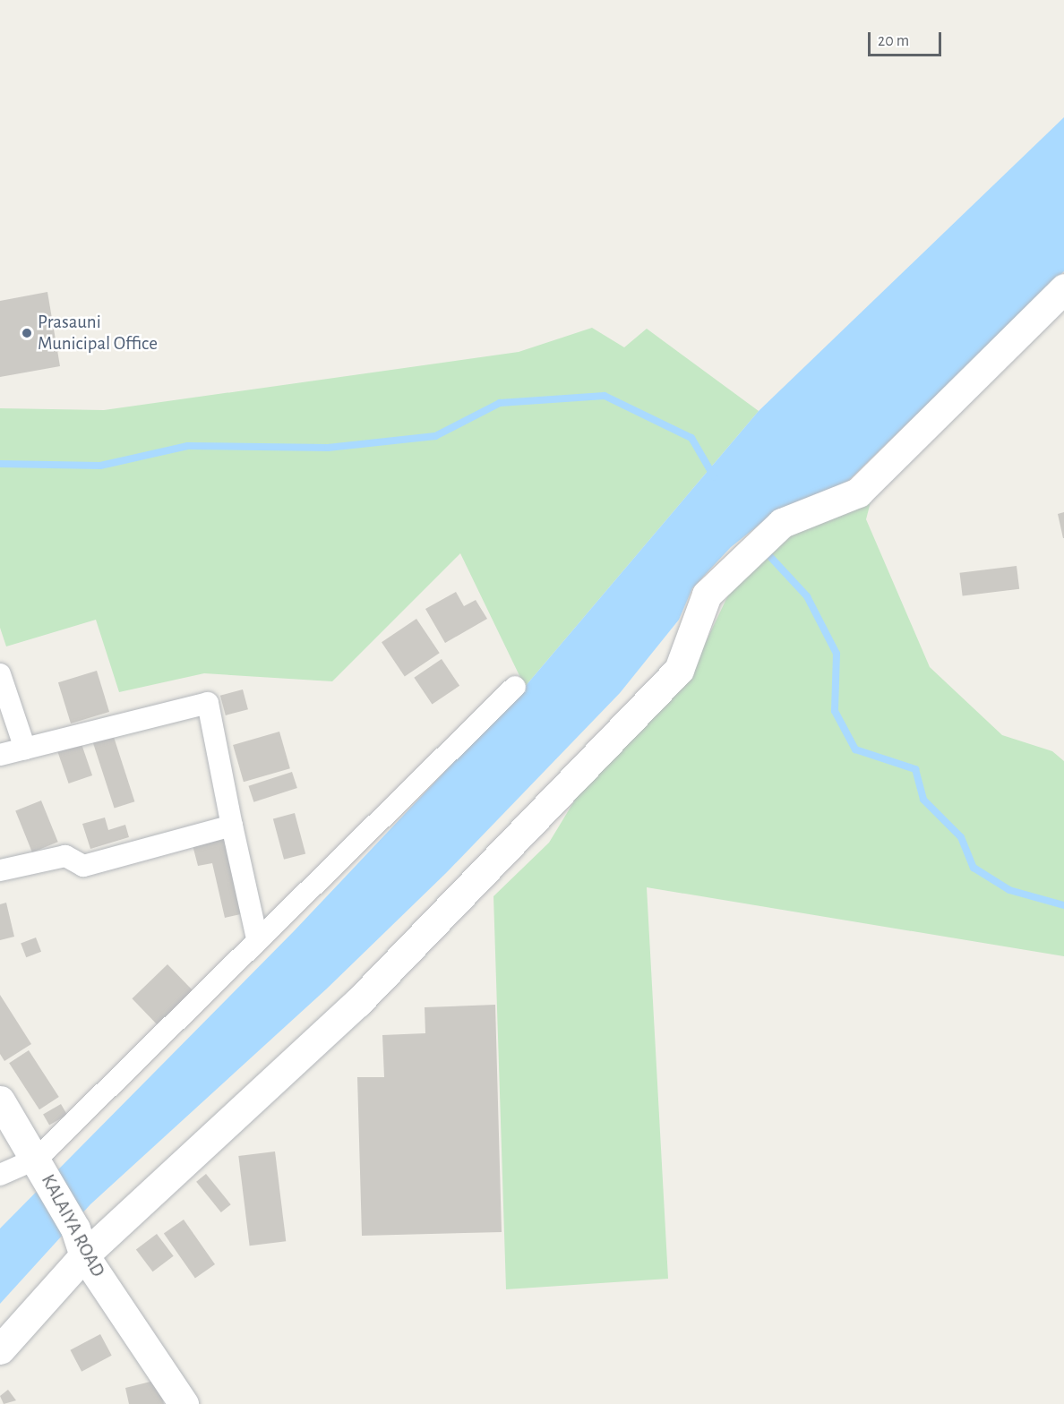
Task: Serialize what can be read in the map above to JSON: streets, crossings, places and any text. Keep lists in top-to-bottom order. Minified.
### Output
{"streets":{"main road":["KALAIYA ROAD"]},"places":["Prasauni Municipal Office"],"scale_bar":"20 m"}
